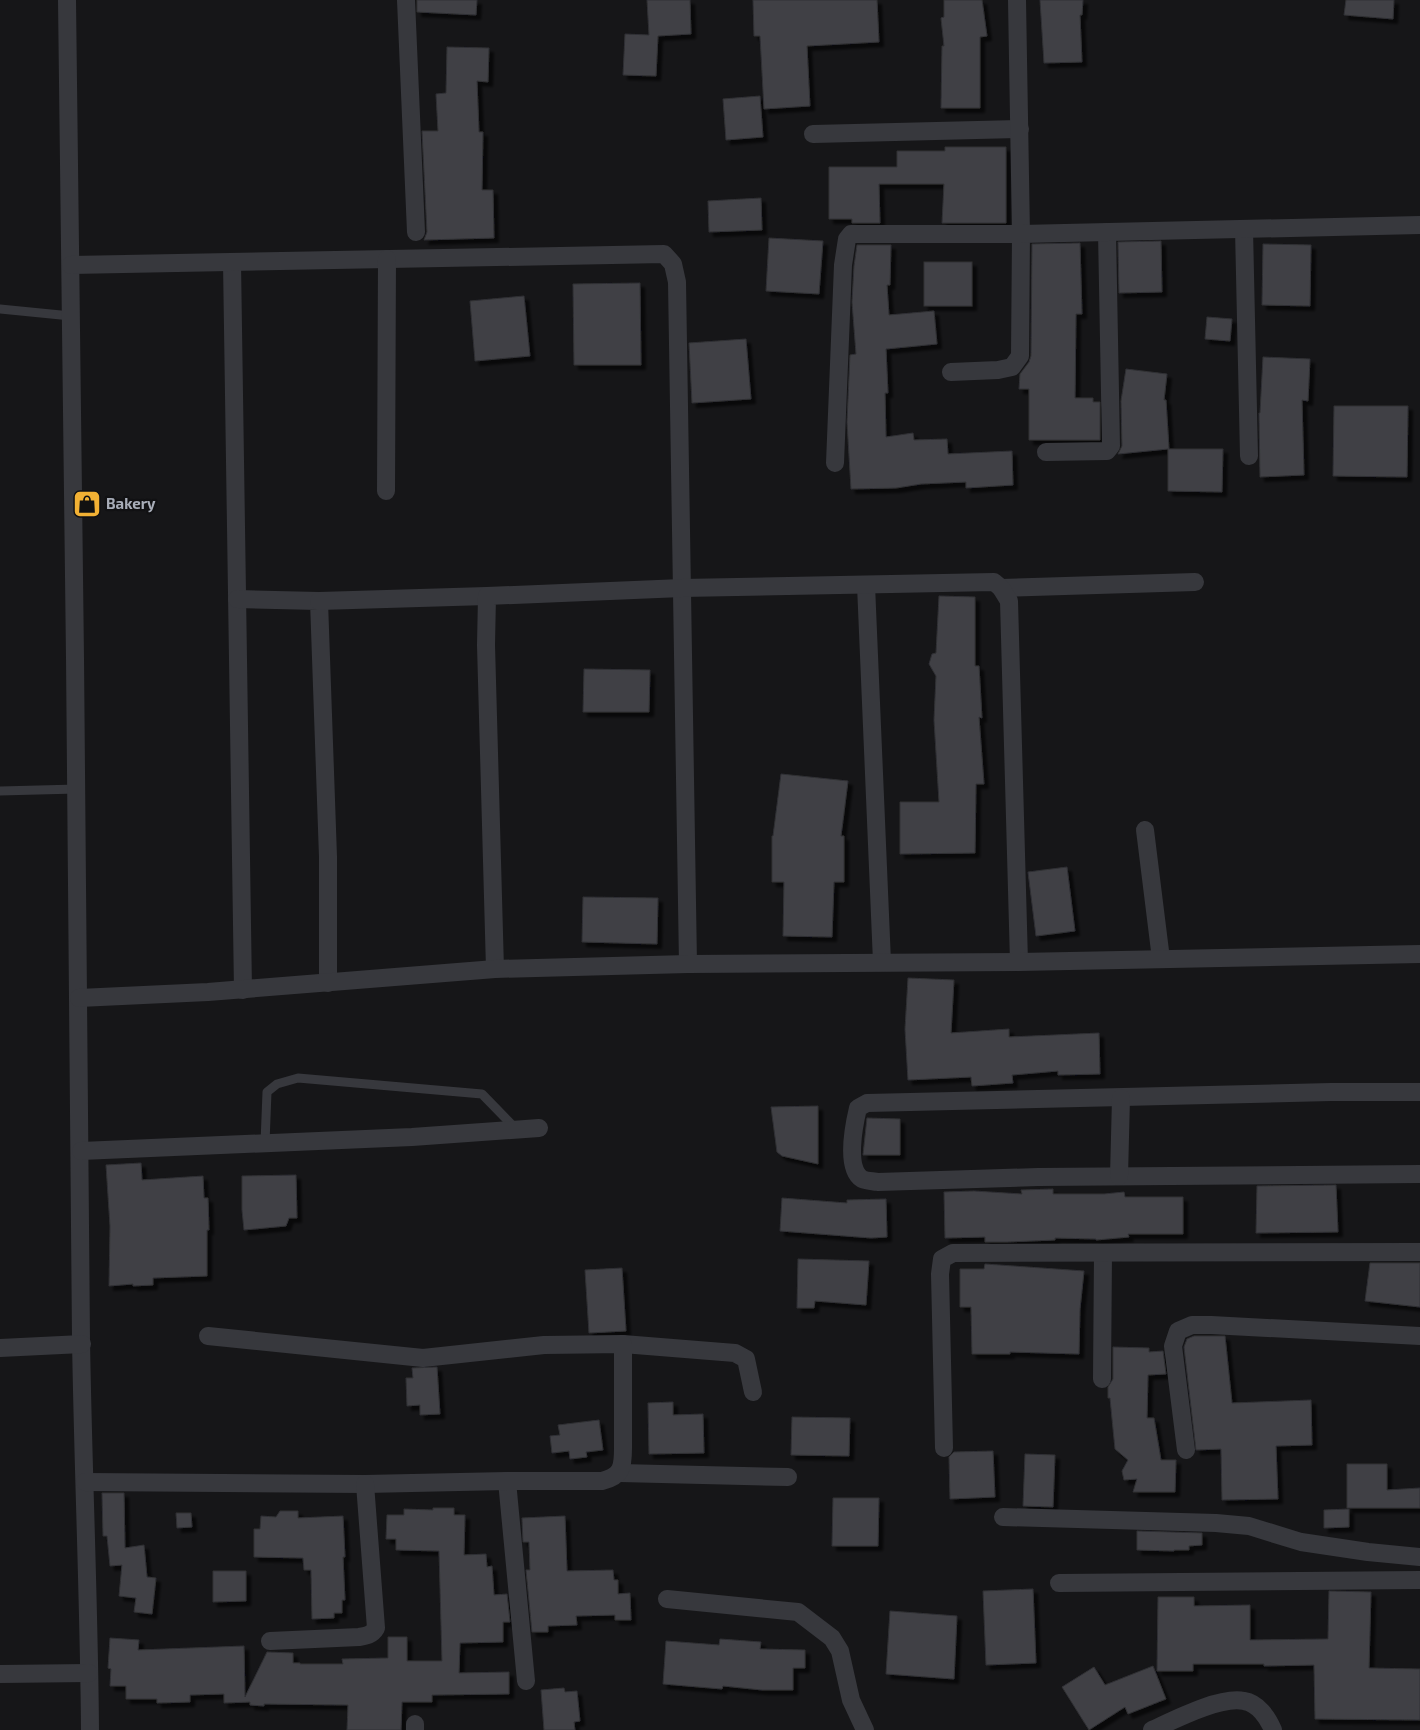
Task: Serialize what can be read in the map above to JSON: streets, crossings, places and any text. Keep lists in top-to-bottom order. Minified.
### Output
{"places":{"shop":["Bakery"]}}
